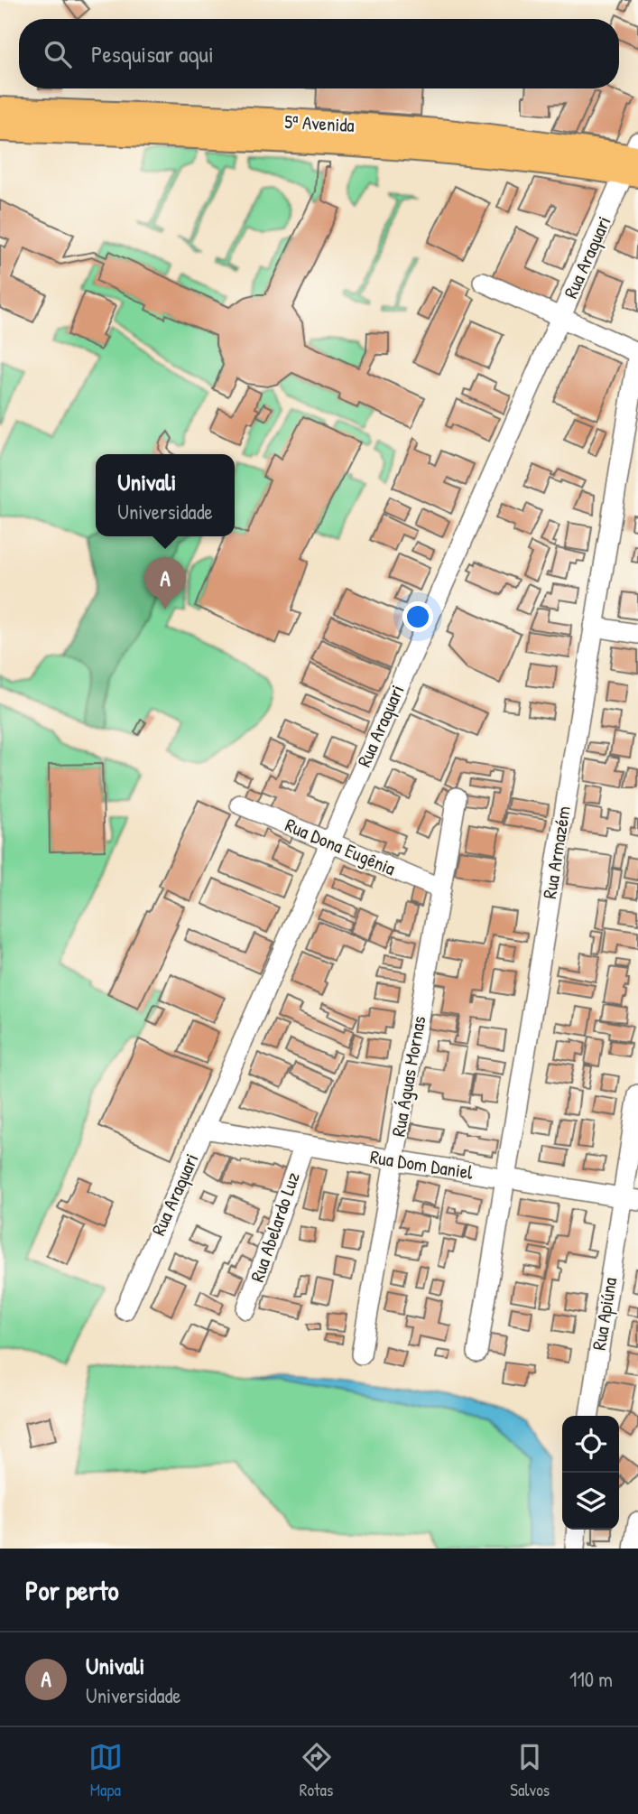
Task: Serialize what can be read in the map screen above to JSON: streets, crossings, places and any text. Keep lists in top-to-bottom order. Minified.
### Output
{"streets":{"main road":["5ª Avenida"],"street":["Rua Araquari","Rua Dona Eugênia","Rua Armazém","Rua Águas Mornas","Rua Dom Daniel","Rua Abelardo Luz","Rua Apiúna"]},"crossings":[["5ª Avenida","Rua Araquari"],["Rua Araquari","Rua Dona Eugênia"],["Rua Araquari","Rua Armazém"],["Rua Araquari","Rua Dom Daniel"],["Rua Dona Eugênia","Rua Águas Mornas"],["Rua Armazém","Rua Dom Daniel"],["Rua Águas Mornas","Rua Dom Daniel"],["Rua Dom Daniel","Rua Abelardo Luz"],["Rua Dom Daniel","Rua Apiúna"]],"page":{"search":"Pesquisar aqui","popup":["Univali","Universidade"],"pins":"A","heading":"Por perto","list":[{"mark":"A","name":"Univali","note":"Universidade","value":"110 m"}],"nav":["Mapa","Rotas","Salvos"]}}
